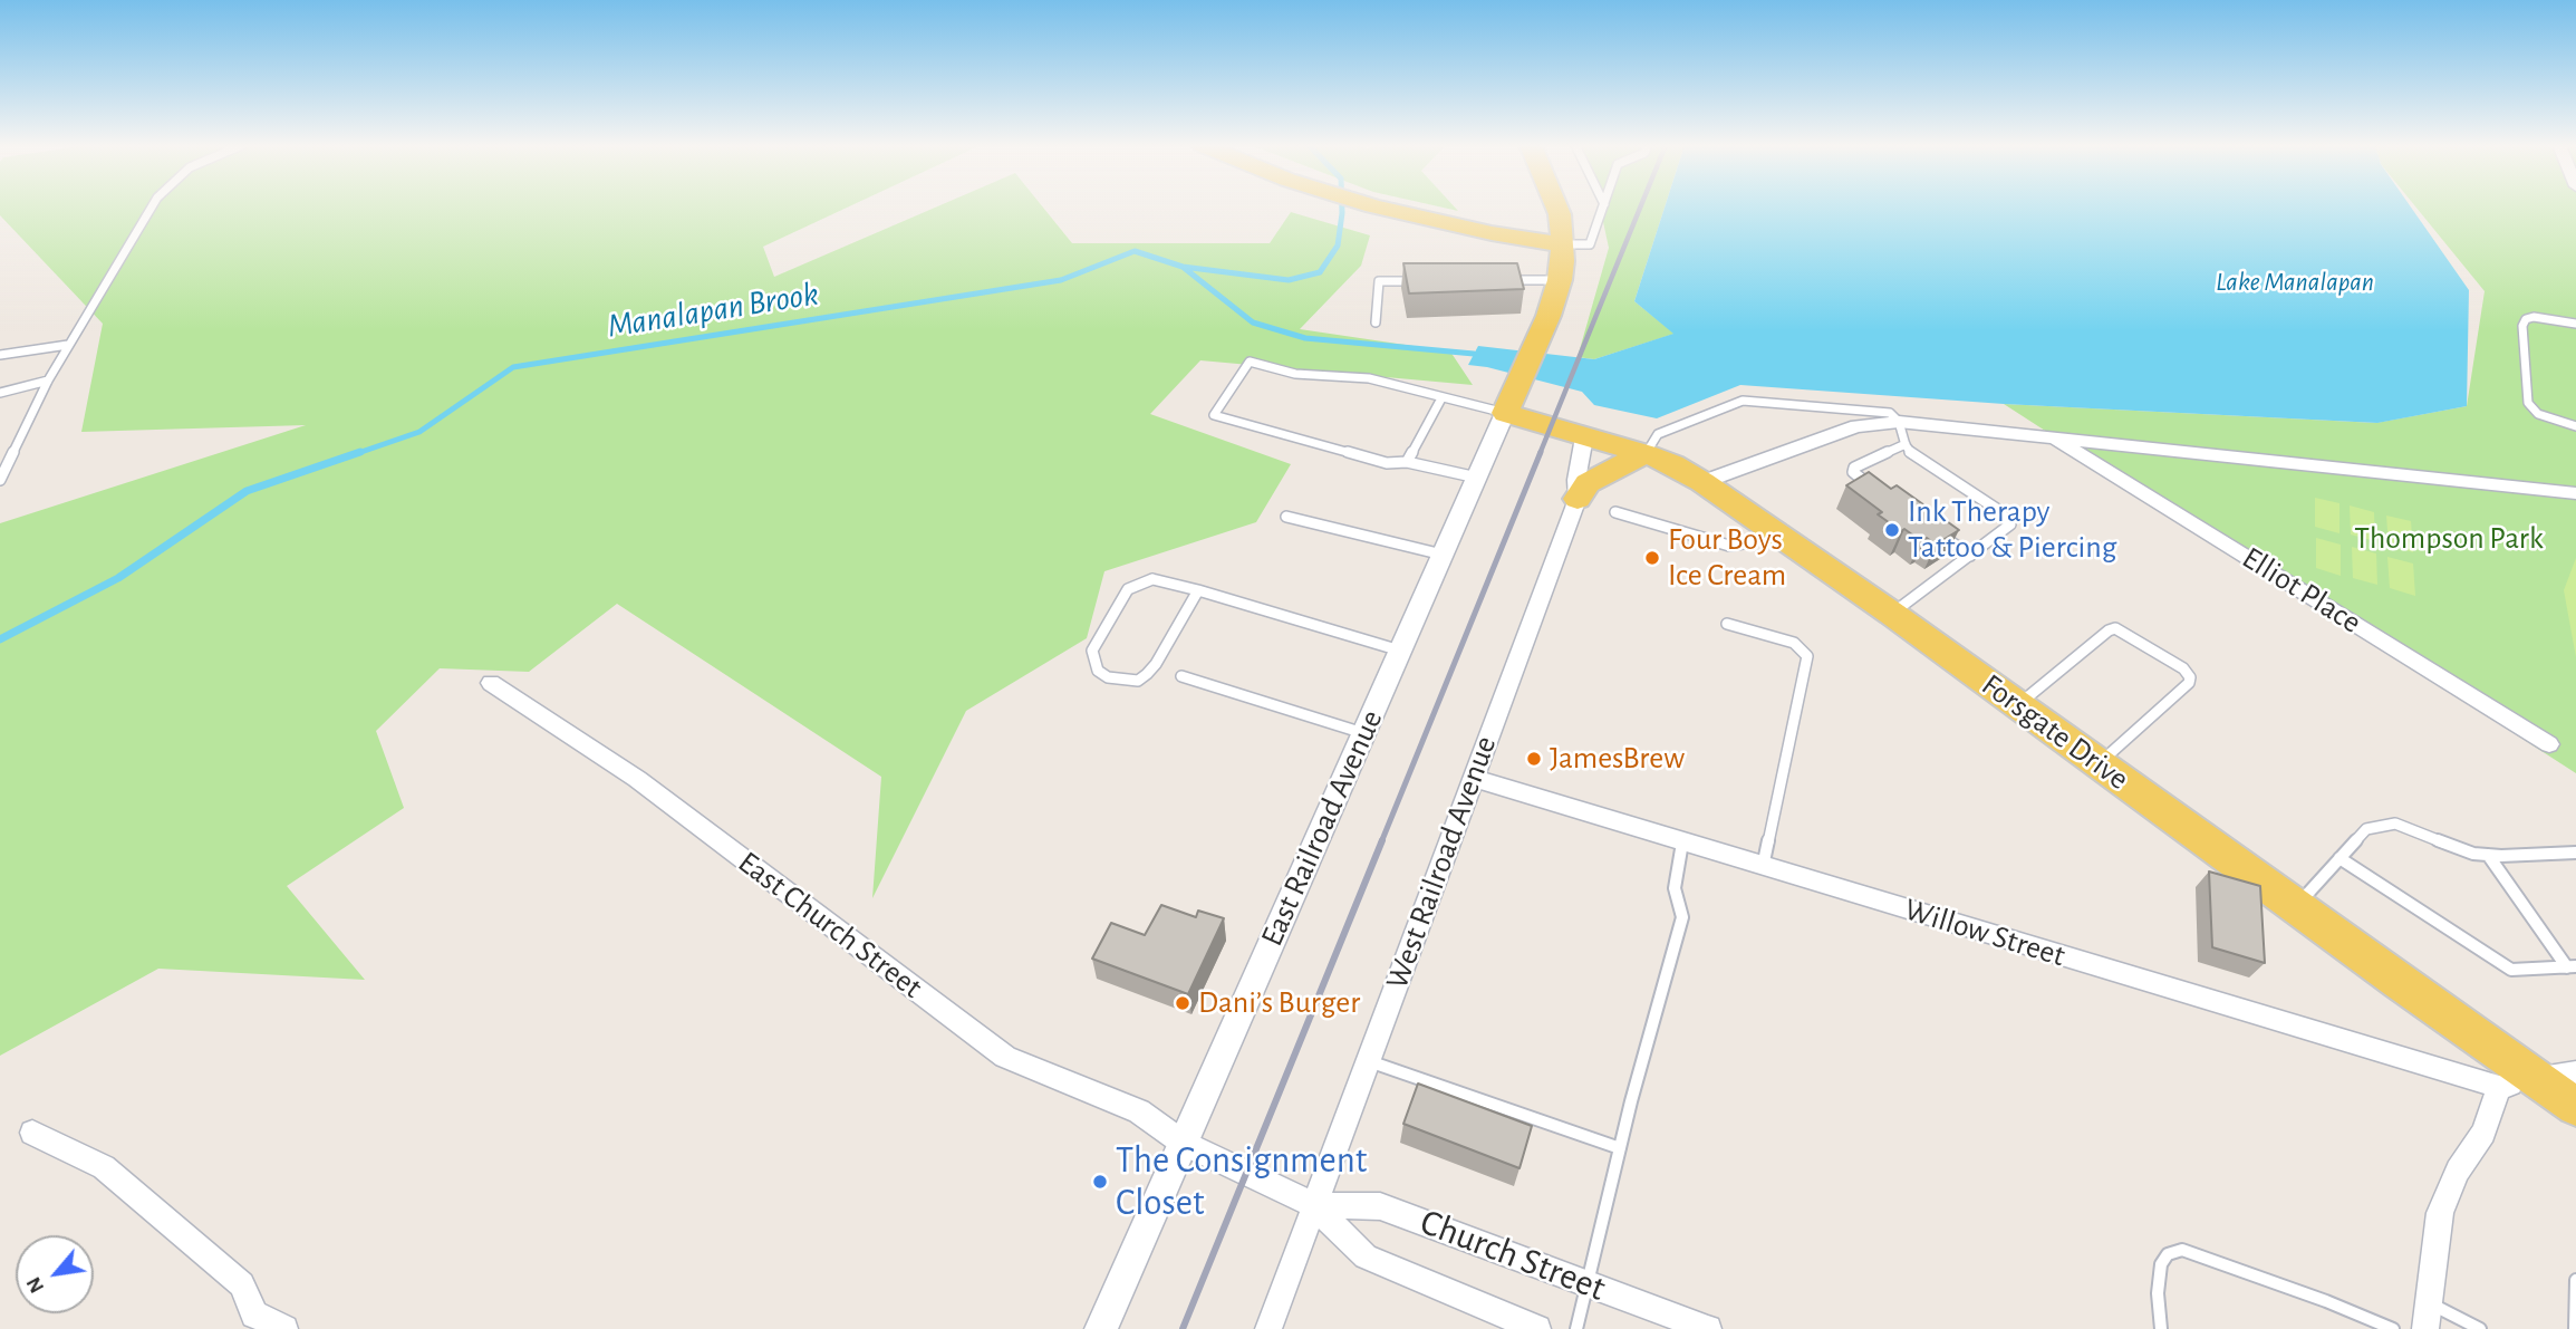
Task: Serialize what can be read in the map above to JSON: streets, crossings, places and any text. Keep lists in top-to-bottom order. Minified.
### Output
{"streets":{"main road":["Forsgate Drive"],"street":["Elliot Place","East Railroad Avenue","West Railroad Avenue","East Church Street","Willow Street","Church Street"]},"crossings":[["Forsgate Drive","East Railroad Avenue"],["Forsgate Drive","West Railroad Avenue"],["East Railroad Avenue","East Church Street"],["East Railroad Avenue","Church Street"],["West Railroad Avenue","Willow Street"],["West Railroad Avenue","Church Street"],["East Church Street","Church Street"]],"water":["Lake Manalapan","Manalapan Brook"],"parks":["Thompson Park"],"places":["Ink Therapy Tattoo & Piercing","Four Boys Ice Cream","JamesBrew","Dani’s Burger","The Consignment Closet"],"north":"bottom left"}
